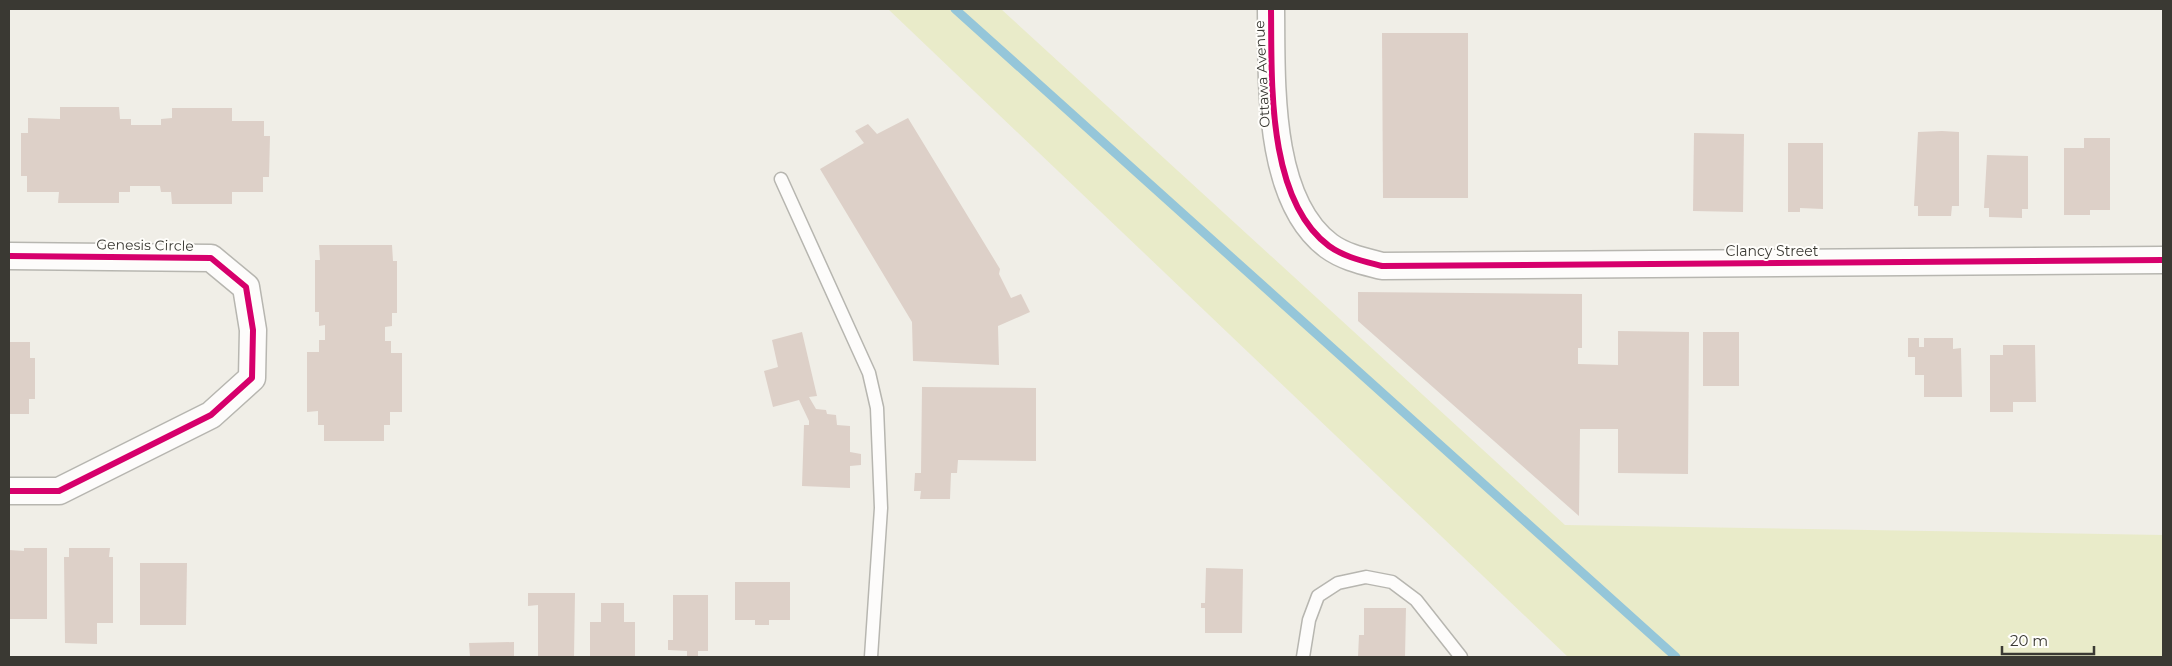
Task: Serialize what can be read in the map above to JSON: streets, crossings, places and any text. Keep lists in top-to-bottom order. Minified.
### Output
{"streets":{"street":["Ottawa Avenue","Genesis Circle","Clancy Street"]},"crossings":[["Ottawa Avenue","Clancy Street"]],"scale_bar":"20 m"}
